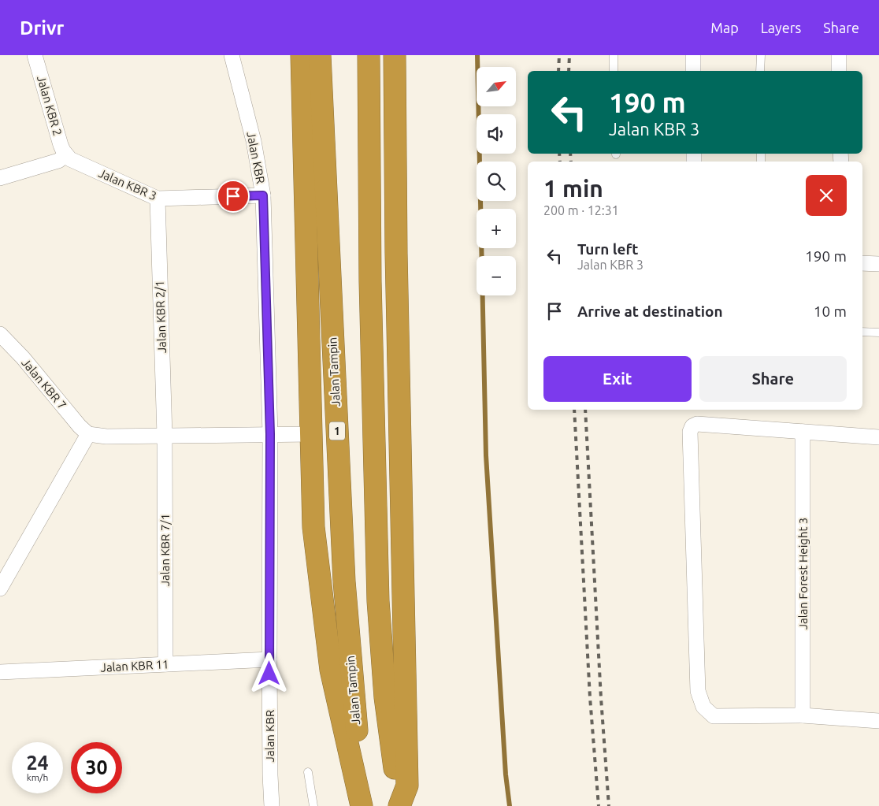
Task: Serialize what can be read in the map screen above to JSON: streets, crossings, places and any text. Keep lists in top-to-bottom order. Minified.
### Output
{"streets":{"highway":["Jalan Tampin","1"],"street":["Jalan KBR 2","Jalan KBR","Jalan KBR 3","Jalan KBR 2/1","Jalan KBR 7","Jalan KBR 7/1","Jalan Forest Height 3","Jalan KBR 11"]},"crossings":[["Jalan KBR 2","Jalan KBR 3"],["Jalan KBR","Jalan KBR 3"],["Jalan KBR","Jalan KBR 11"],["Jalan KBR 3","Jalan KBR 2/1"],["Jalan KBR 2/1","Jalan KBR 7/1"],["Jalan KBR 7/1","Jalan KBR 11"]],"north":"top right","page":{"header":"Drivr","nav":["Map","Layers","Share"],"map_buttons":["+","−"],"turn":["190 m","Jalan KBR 3"],"heading":["1 min","200 m · 12:31"],"list":[{"name":"Turn left","note":"Jalan KBR 3","value":"190 m"},{"name":"Arrive at destination","value":"10 m"}],"buttons":["Exit","Share"],"speed":"24 km/h","limit":"30"}}
